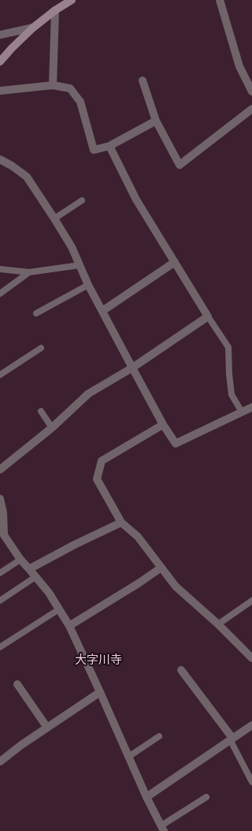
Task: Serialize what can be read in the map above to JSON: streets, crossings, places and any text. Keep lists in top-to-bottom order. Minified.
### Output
{"districts":["大字川寺"]}
